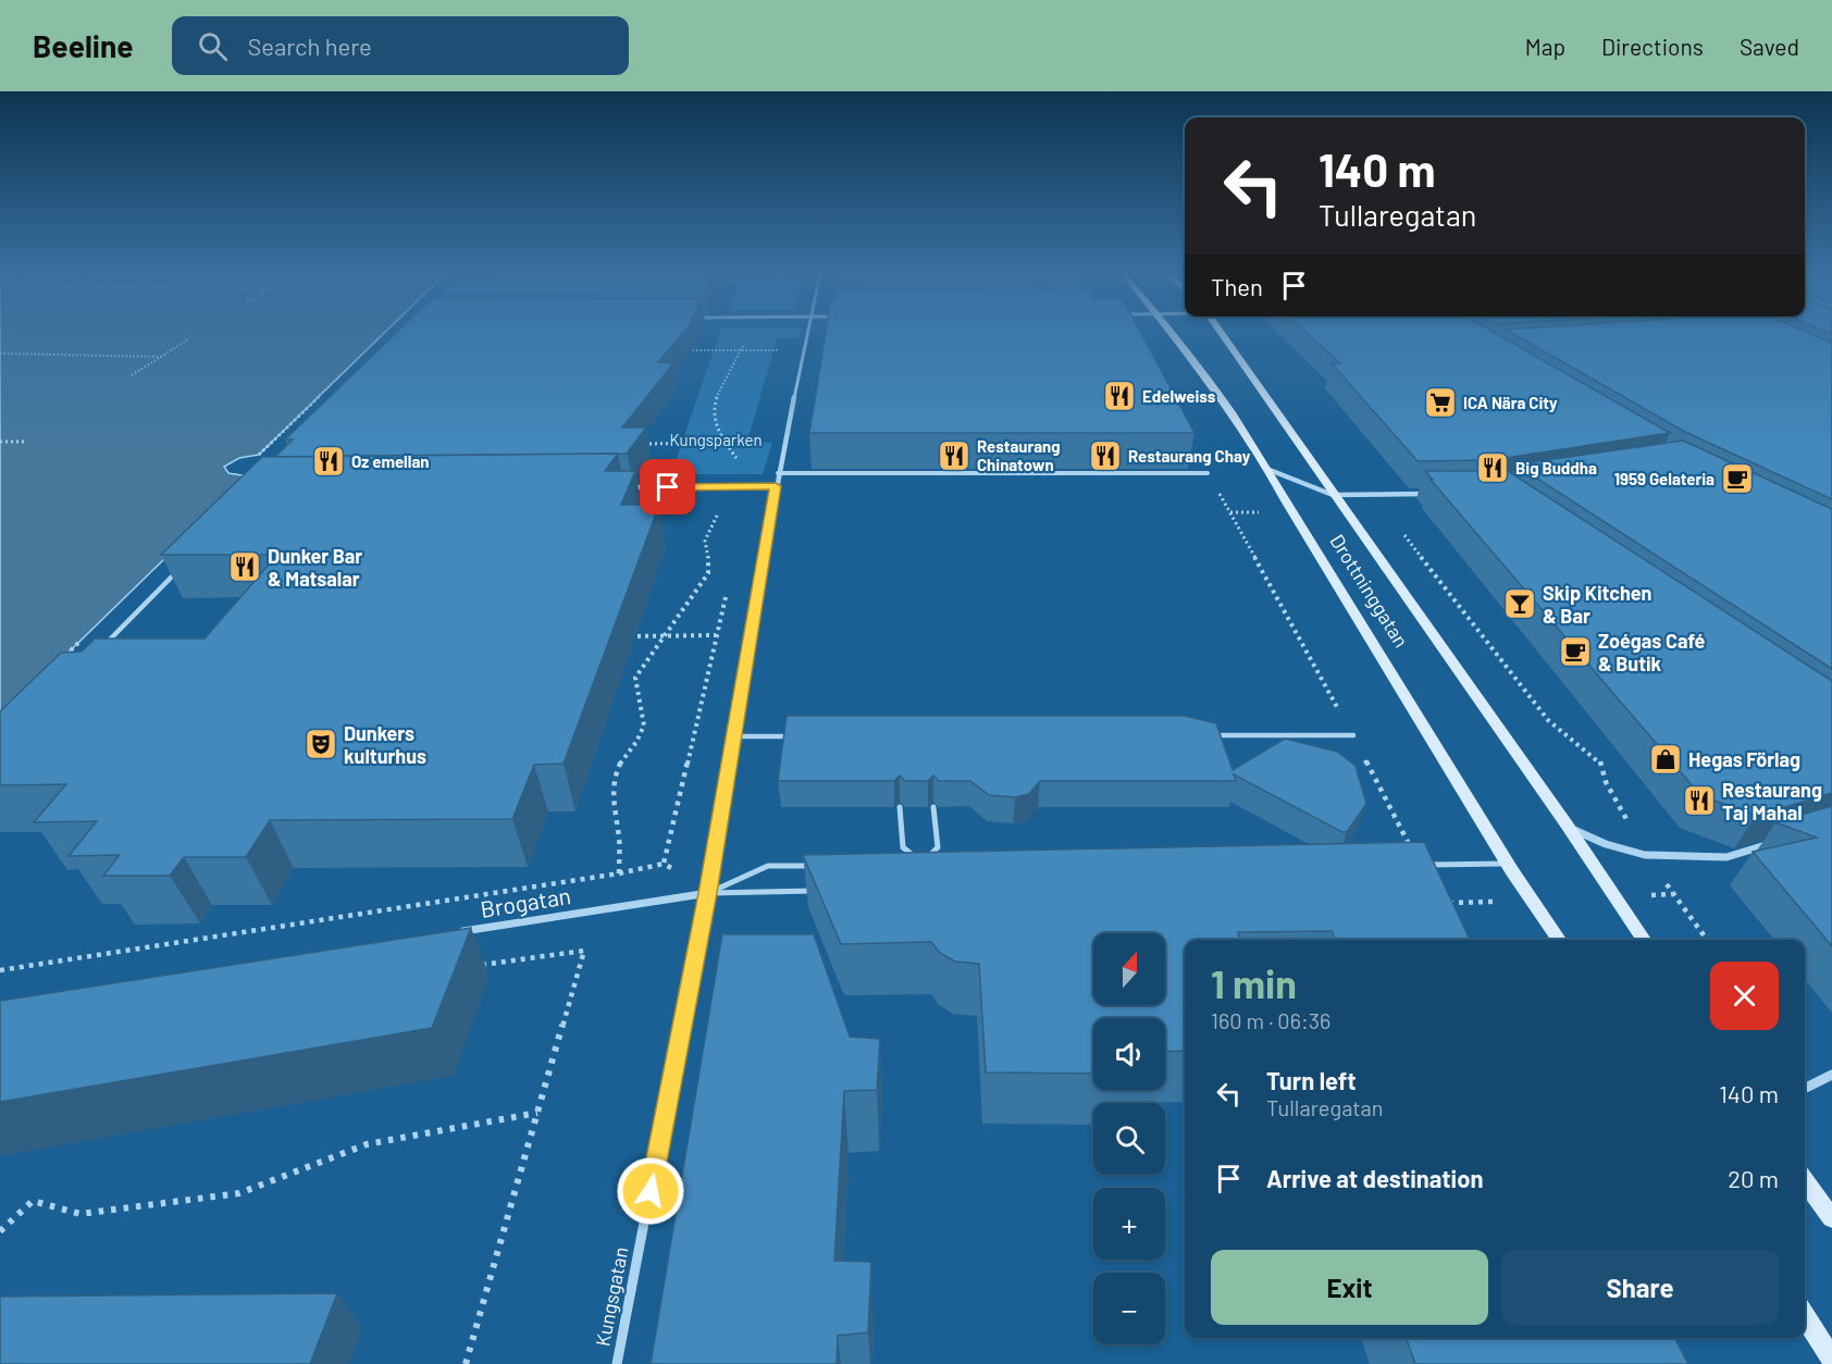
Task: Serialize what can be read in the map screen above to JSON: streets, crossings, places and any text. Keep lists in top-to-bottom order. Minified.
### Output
{"streets":{"main road":["Drottninggatan"],"street":["Brogatan","Kungsgatan"]},"crossings":[["Brogatan","Kungsgatan"]],"parks":["Kungsparken"],"places":{"restaurant":["Edelweiss","Restaurang Chinatown","Restaurang Chay","Oz emellan","Big Buddha","Dunker Bar & Matsalar","Restaurang Taj Mahal"],"supermarket":["ICA Nära City"],"cafe":["1959 Gelateria","Zoégas Café & Butik"],"bar":["Skip Kitchen & Bar"],"theatre":["Dunkers kulturhus"],"shop":["Hegas Förlag"]},"north":"top","page":{"header":"Beeline","search":"Search here","nav":["Map","Directions","Saved"],"turn":["140 m","Tullaregatan"],"then":"Then","map_buttons":["+","−"],"heading":["1 min","160 m · 06:36"],"list":[{"name":"Turn left","note":"Tullaregatan","value":"140 m"},{"name":"Arrive at destination","value":"20 m"}],"buttons":["Exit","Share"]}}
